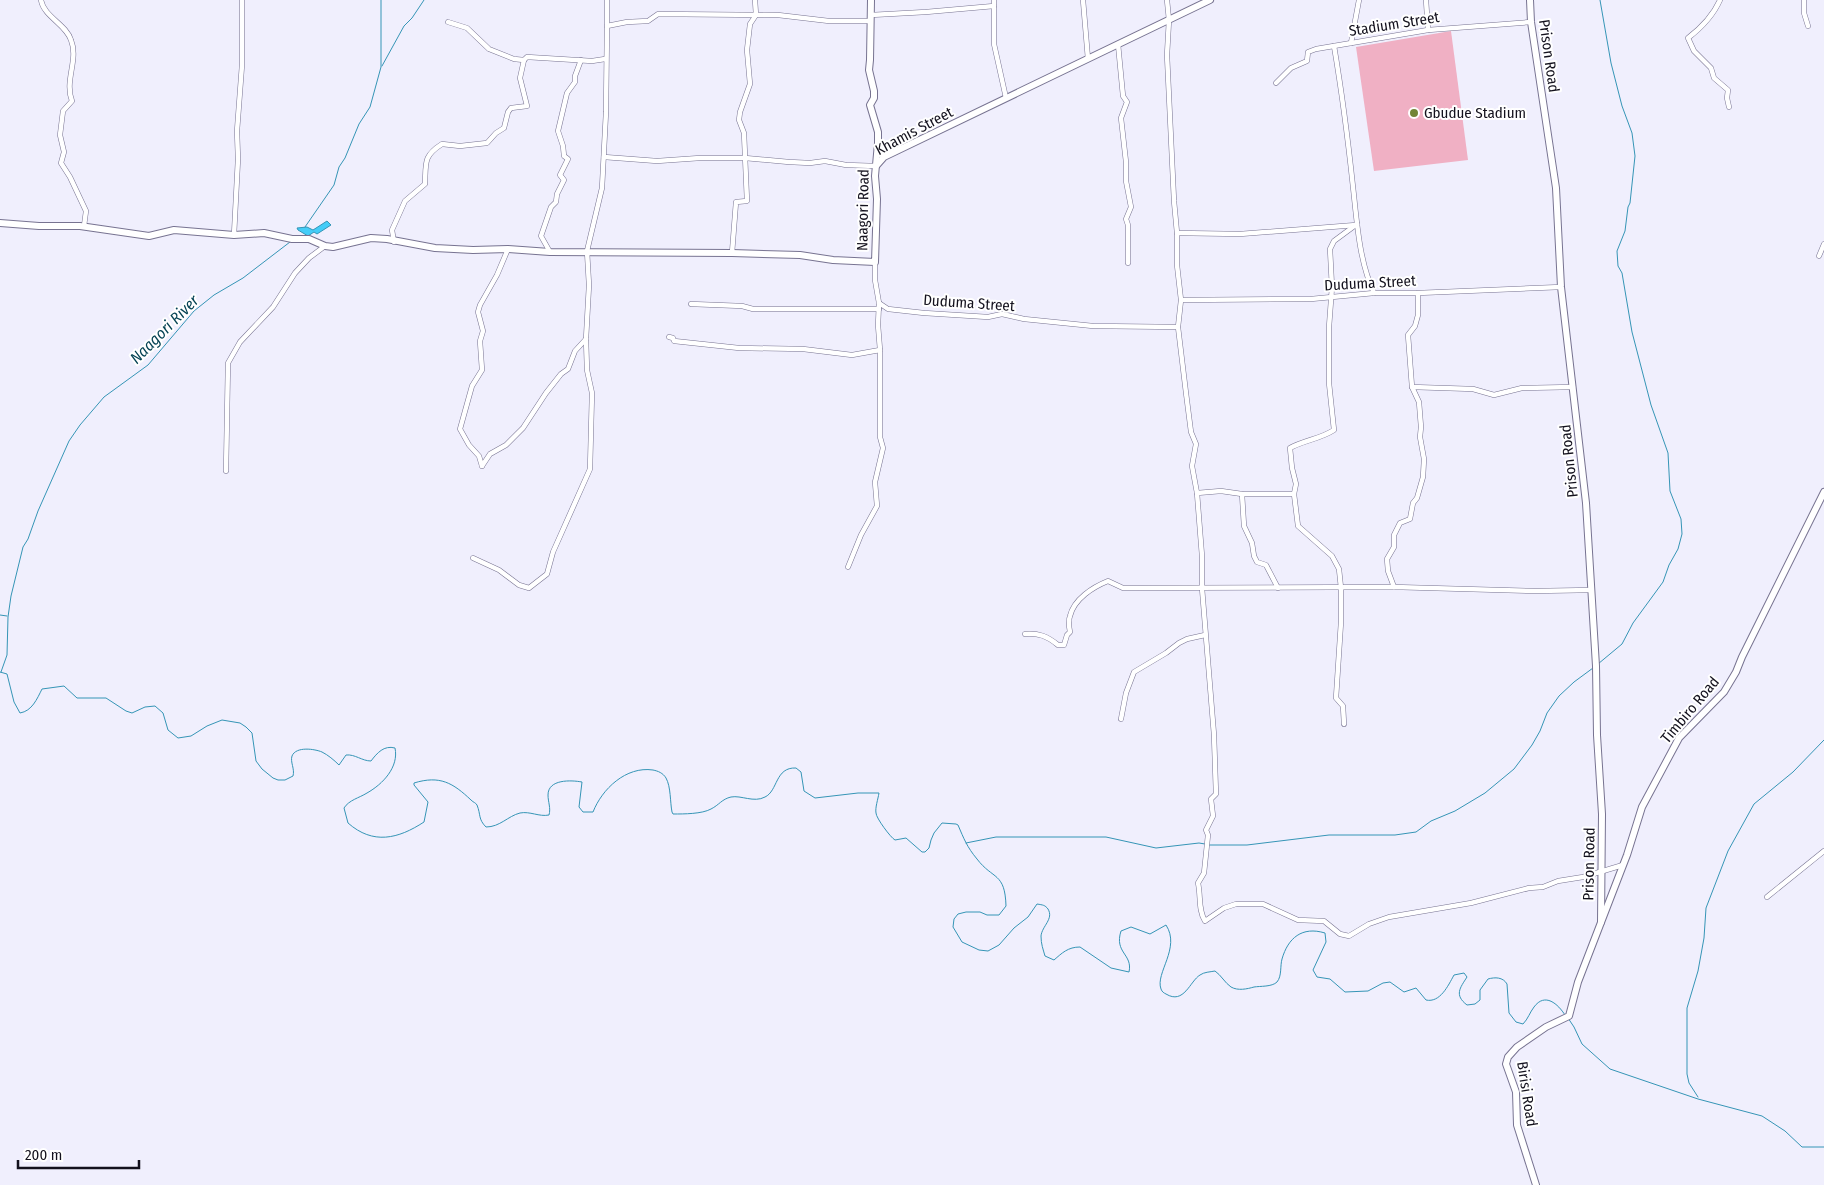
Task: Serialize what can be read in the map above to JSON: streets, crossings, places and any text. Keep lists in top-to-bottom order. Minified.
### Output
{"streets":{"street":["Stadium Street","Prison Road","Khamis Street","Naagori Road","Duduma Street","Timbiro Road","Birisi Road"]},"crossings":[["Stadium Street","Prison Road"],["Prison Road","Duduma Street"],["Prison Road","Timbiro Road"],["Prison Road","Birisi Road"],["Khamis Street","Naagori Road"],["Timbiro Road","Birisi Road"]],"water":["Naagori River"],"places":["Gbudue Stadium"],"scale_bar":"200 m"}
